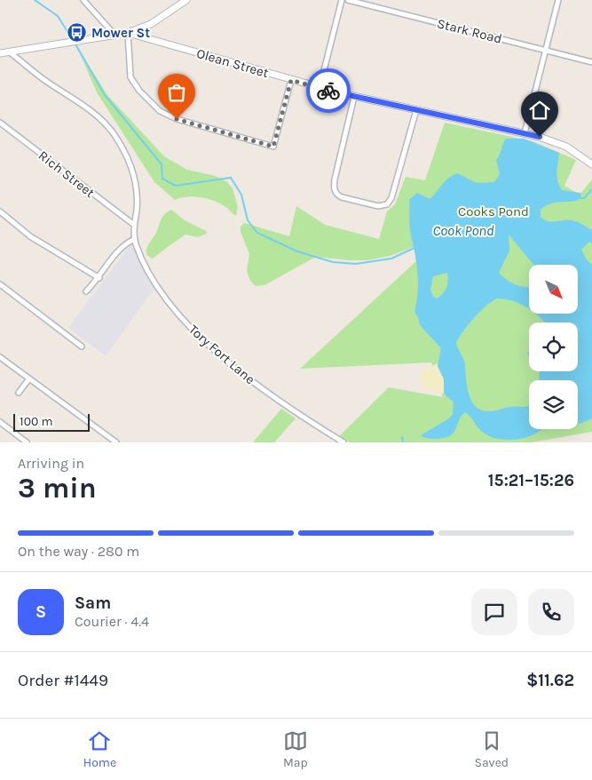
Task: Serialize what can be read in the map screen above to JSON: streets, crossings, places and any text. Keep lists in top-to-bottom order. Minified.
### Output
{"streets":{"street":["Stark Road","Olean Street","Rich Street","Tory Fort Lane"]},"crossings":[["Rich Street","Tory Fort Lane"]],"water":["Cook Pond"],"parks":["Cooks Pond"],"places":{"bus stop":["Mower St"]},"scale_bar":"100 m","north":"bottom right","page":{"scale":"100 m","heading":["3 min","Arriving in","15:21–15:26"],"panel":["Sam","Courier · 4.4","Order #1449","$11.62"],"bar":"On the way · 280 m","round":"S","tabs":["Home","Map","Saved"]}}
